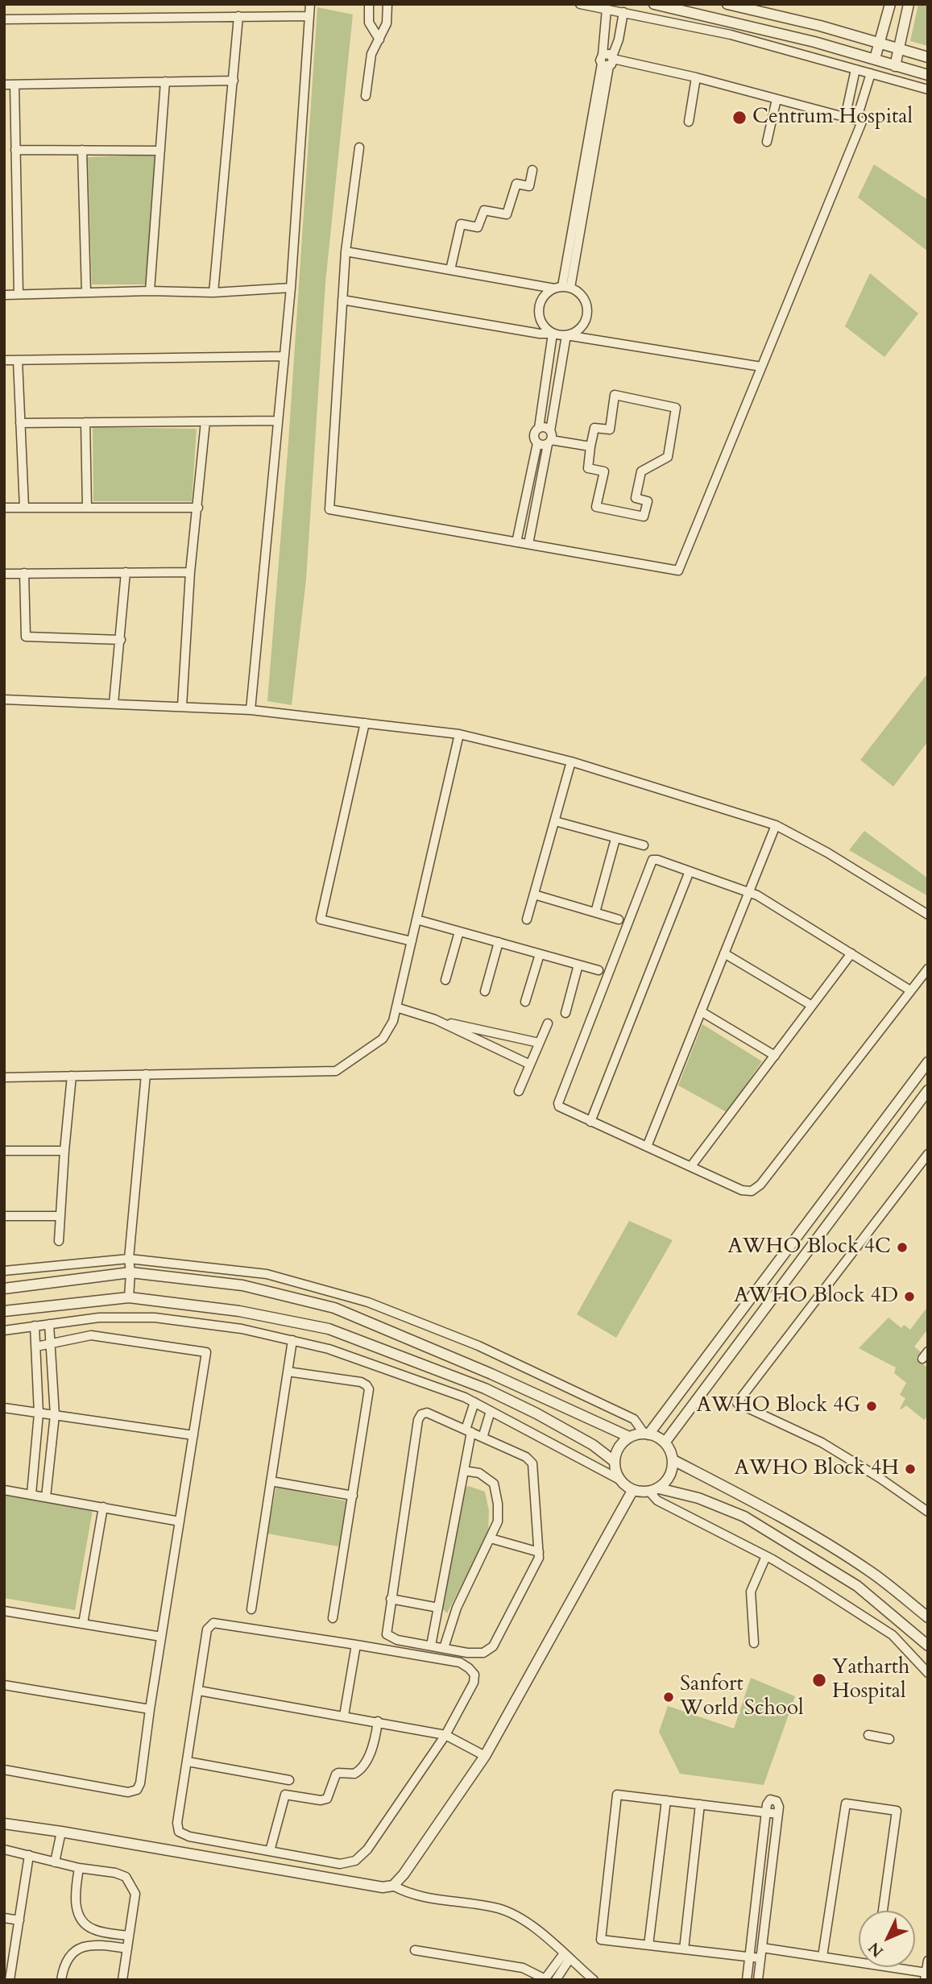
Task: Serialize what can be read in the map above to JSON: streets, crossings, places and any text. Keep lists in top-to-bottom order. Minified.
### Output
{"places":["Centrum Hospital","AWHO Block 4C","AWHO Block 4D","AWHO Block 4G","AWHO Block 4H","Yatharth Hospital","Sanfort World School"],"north":"bottom left"}
